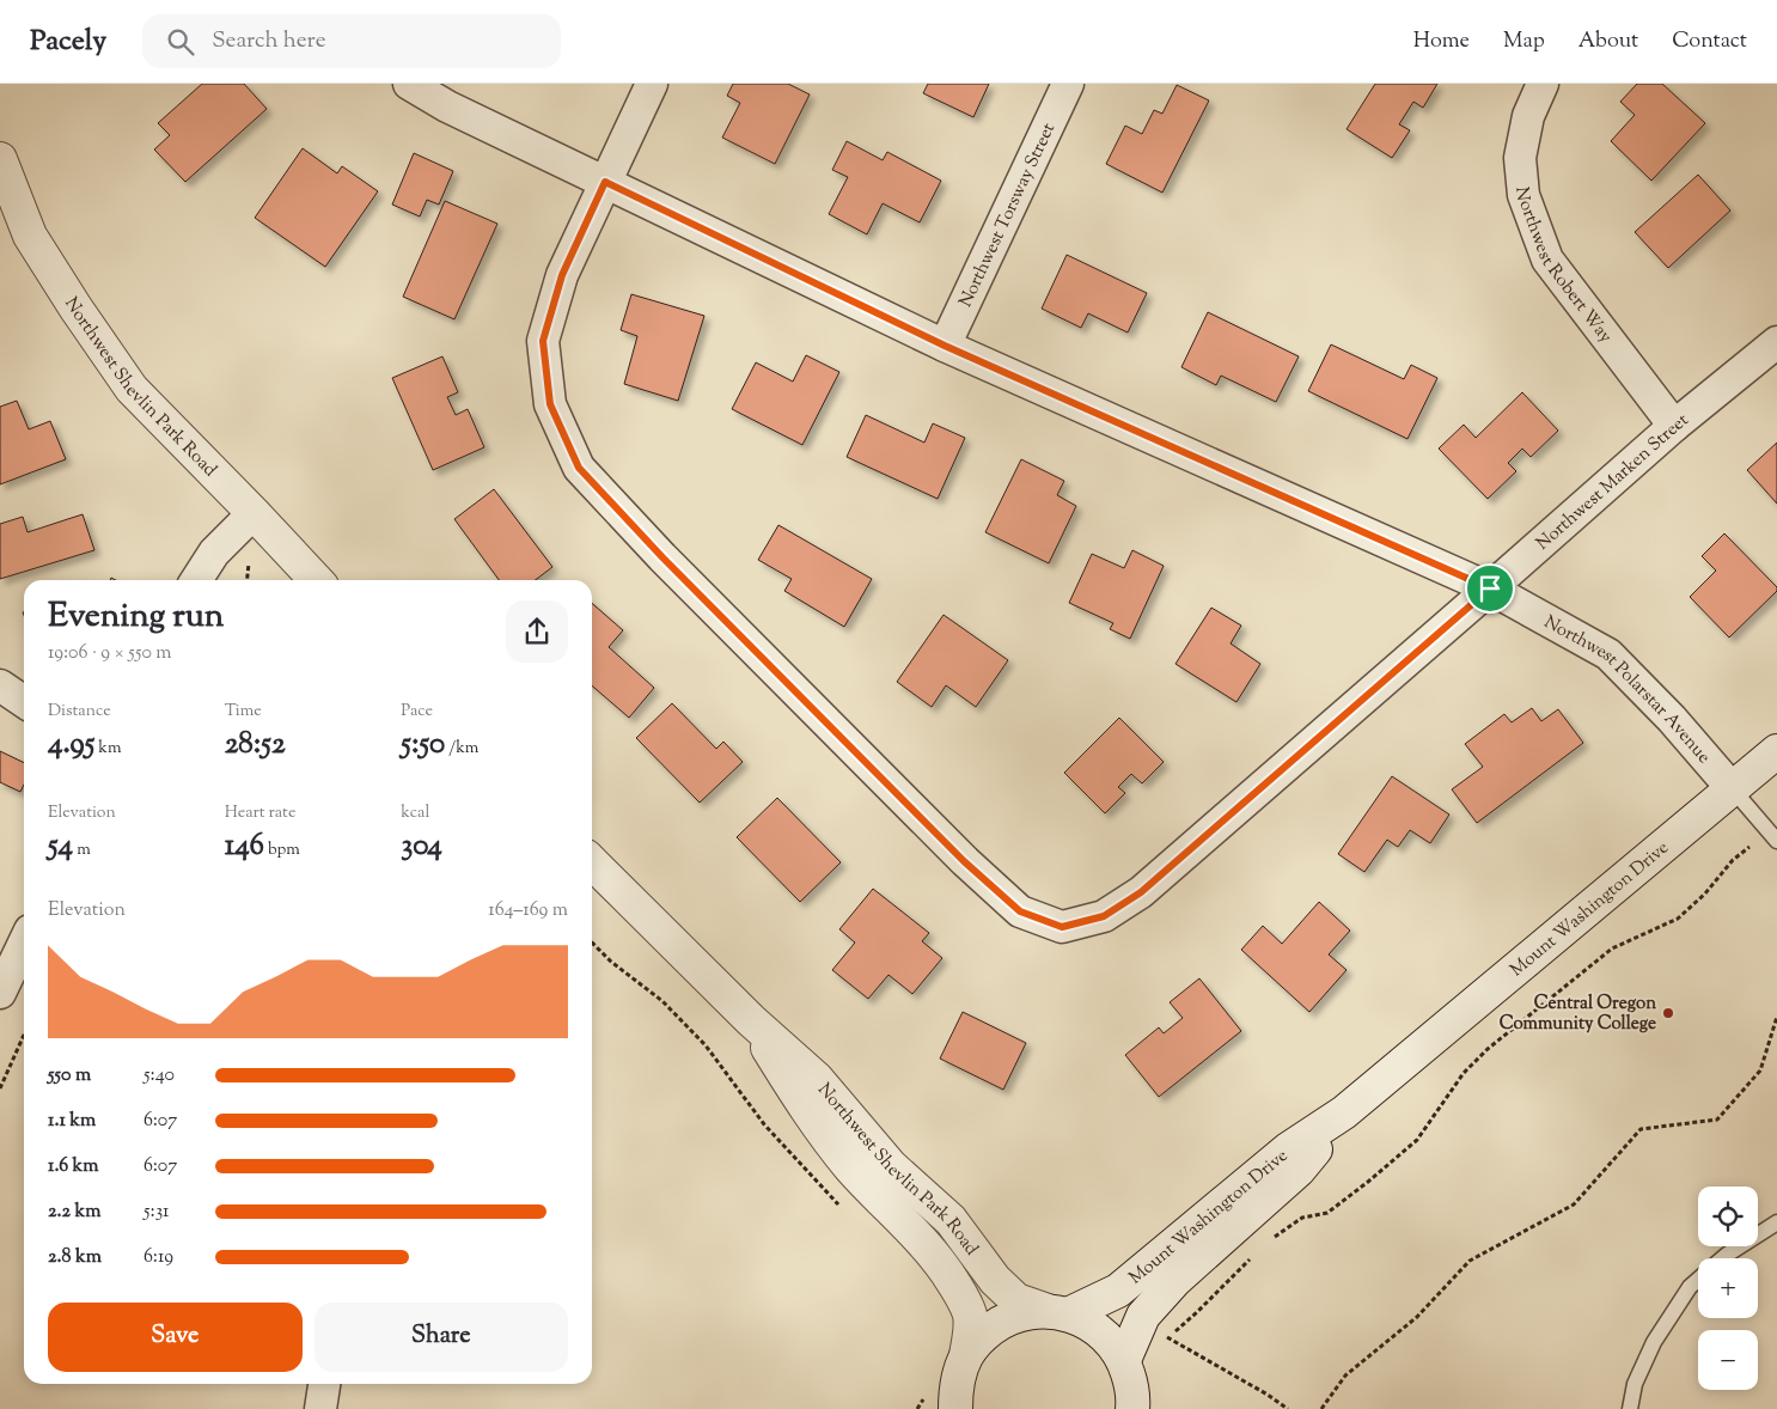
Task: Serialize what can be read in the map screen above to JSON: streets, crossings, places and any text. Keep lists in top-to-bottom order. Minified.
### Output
{"streets":{"street":["Northwest Torsway Street","Northwest Robert Way","Northwest Shevlin Park Road","Northwest Marken Street","Northwest Polarstar Avenue","Mount Washington Drive"]},"crossings":[["Northwest Torsway Street","Northwest Polarstar Avenue"],["Northwest Robert Way","Northwest Marken Street"],["Northwest Shevlin Park Road","Mount Washington Drive"],["Northwest Marken Street","Northwest Polarstar Avenue"],["Northwest Polarstar Avenue","Mount Washington Drive"]],"places":["Central Oregon Community College"],"page":{"header":"Pacely","search":"Search here","nav":["Home","Map","About","Contact"],"heading":["Evening run","19:06 · 9 × 550 m"],"stats":[["Distance","4.95 km"],["Time","28:52"],["Pace","5:50 /km"],["Elevation","54 m"],["Heart rate","146 bpm"],["kcal","304"]],"chart":["Elevation","164–169 m"],"list":[{"name":"550 m","note":"5:40"},{"name":"1.1 km","note":"6:07"},{"name":"1.6 km","note":"6:07"},{"name":"2.2 km","note":"5:31"},{"name":"2.8 km","note":"6:19"}],"map_buttons":["+","−"],"buttons":["Save","Share"]}}
